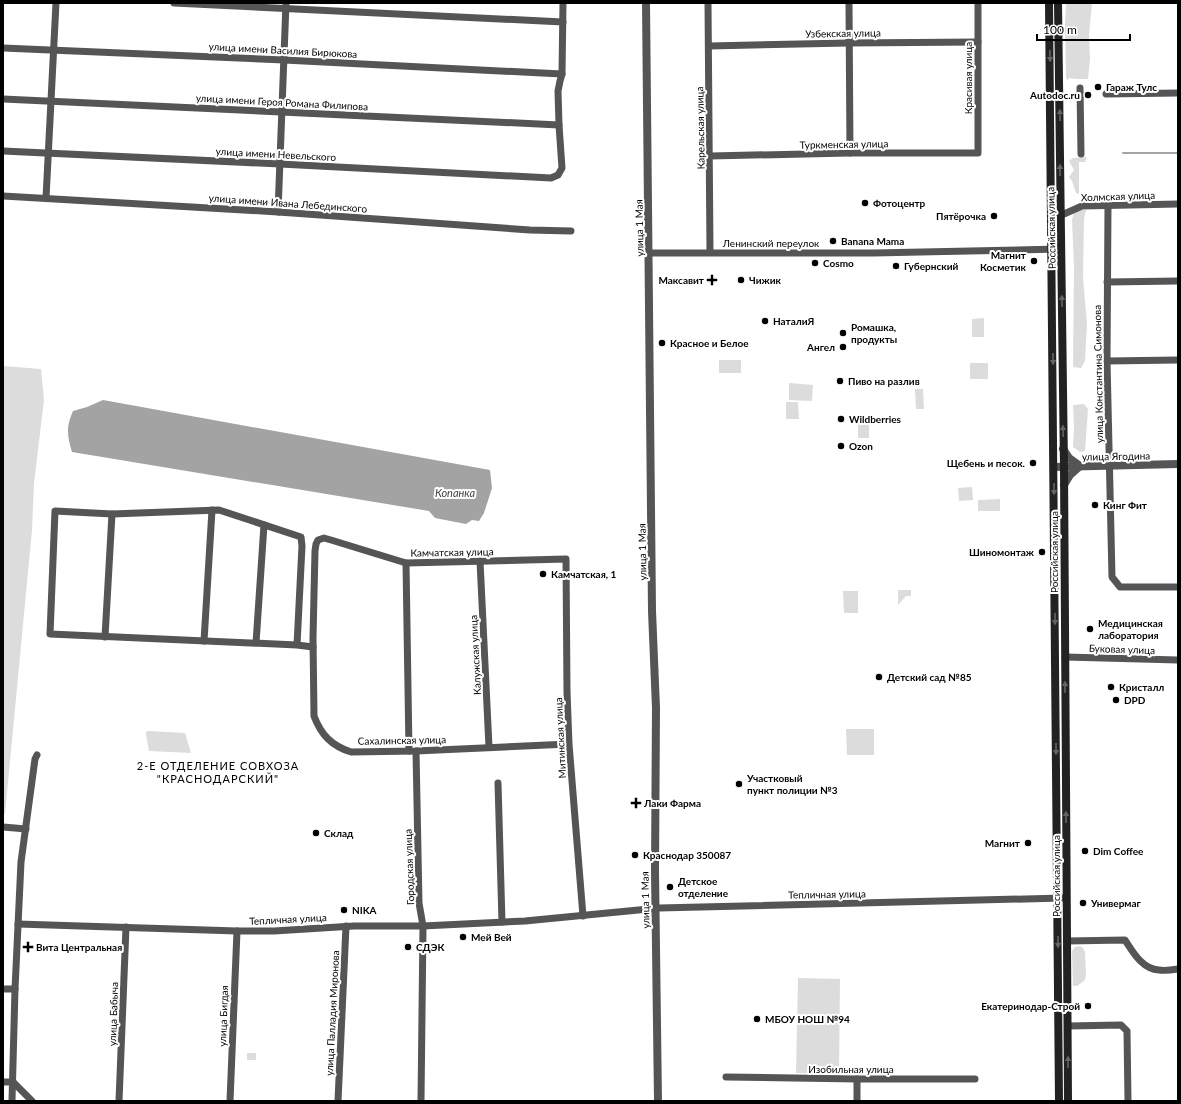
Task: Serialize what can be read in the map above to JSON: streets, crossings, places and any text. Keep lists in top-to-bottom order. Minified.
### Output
{"streets":{"main road":["Российская улица"],"street":["Узбекская улица","улица имени Василия Бирюкова","Красивая улица","улица имени Героя Романа Филипова","Карельская улица","Туркменская улица","улица имени Невельского","Холмская улица","улица имени Ивана Лебединского","улица 1 Мая","Ленинский переулок","улица Константина Симонова","улица Ягодина","Камчатская улица","Буковая улица","Калужская улица","Митинская улица","Сахалинская улица","Городская улица","Тепличная улица","улица Палладия Миронова","улица Бабыча","улица Бигдая","Изобильная улица"]},"crossings":[["Узбекская улица","Красивая улица"],["Узбекская улица","Карельская улица"],["Красивая улица","Туркменская улица"],["улица имени Героя Романа Филипова","улица имени Невельского"],["Карельская улица","Туркменская улица"],["Карельская улица","Ленинский переулок"],["Холмская улица","Российская улица"],["Холмская улица","улица Константина Симонова"],["улица 1 Мая","Ленинский переулок"],["улица 1 Мая","Тепличная улица"],["Российская улица","Ленинский переулок"],["Российская улица","улица Ягодина"],["Российская улица","Буковая улица"],["Российская улица","Тепличная улица"],["улица Константина Симонова","улица Ягодина"],["Камчатская улица","Калужская улица"],["Камчатская улица","Митинская улица"],["Камчатская улица","Сахалинская улица"],["Камчатская улица","Городская улица"],["Калужская улица","Сахалинская улица"],["Митинская улица","Сахалинская улица"],["Митинская улица","Тепличная улица"],["Сахалинская улица","Городская улица"],["Городская улица","Тепличная улица"],["Тепличная улица","улица Палладия Миронова"],["Тепличная улица","улица Бабыча"],["Тепличная улица","улица Бигдая"]],"districts":["2-Е ОТДЕЛЕНИЕ СОВХОЗА \"КРАСНОДАРСКИЙ\""],"water":["Копанка"],"places":{"other":["Гараж Тулс","Autodoc.ru","Фотоцентр","Пятёрочка","Banana Mama","Магнит Косметик","Cosmo","Губернский","Чижик","НаталиЯ","Ромашка, продукты","Красное и Белое","Ангел","Пиво на разлив","Wildberries","Ozon","Щебень и песок.","Кинг Фит","Шиномонтаж","Камчатская, 1","Медицинская лаборатория","Детский сад №85","Кристалл","DPD","Участковый пункт полиции №3","Склад","Магнит","Dim Coffee","Краснодар 350087","Детское отделение","Универмаг","NIKA","Мей Вей","СДЭК","Екатеринодар-Строй","МБОУ НОШ №94"],"health":["Максавит","Лаки Фарма","Вита Центральная"]},"scale_bar":"100 m"}
